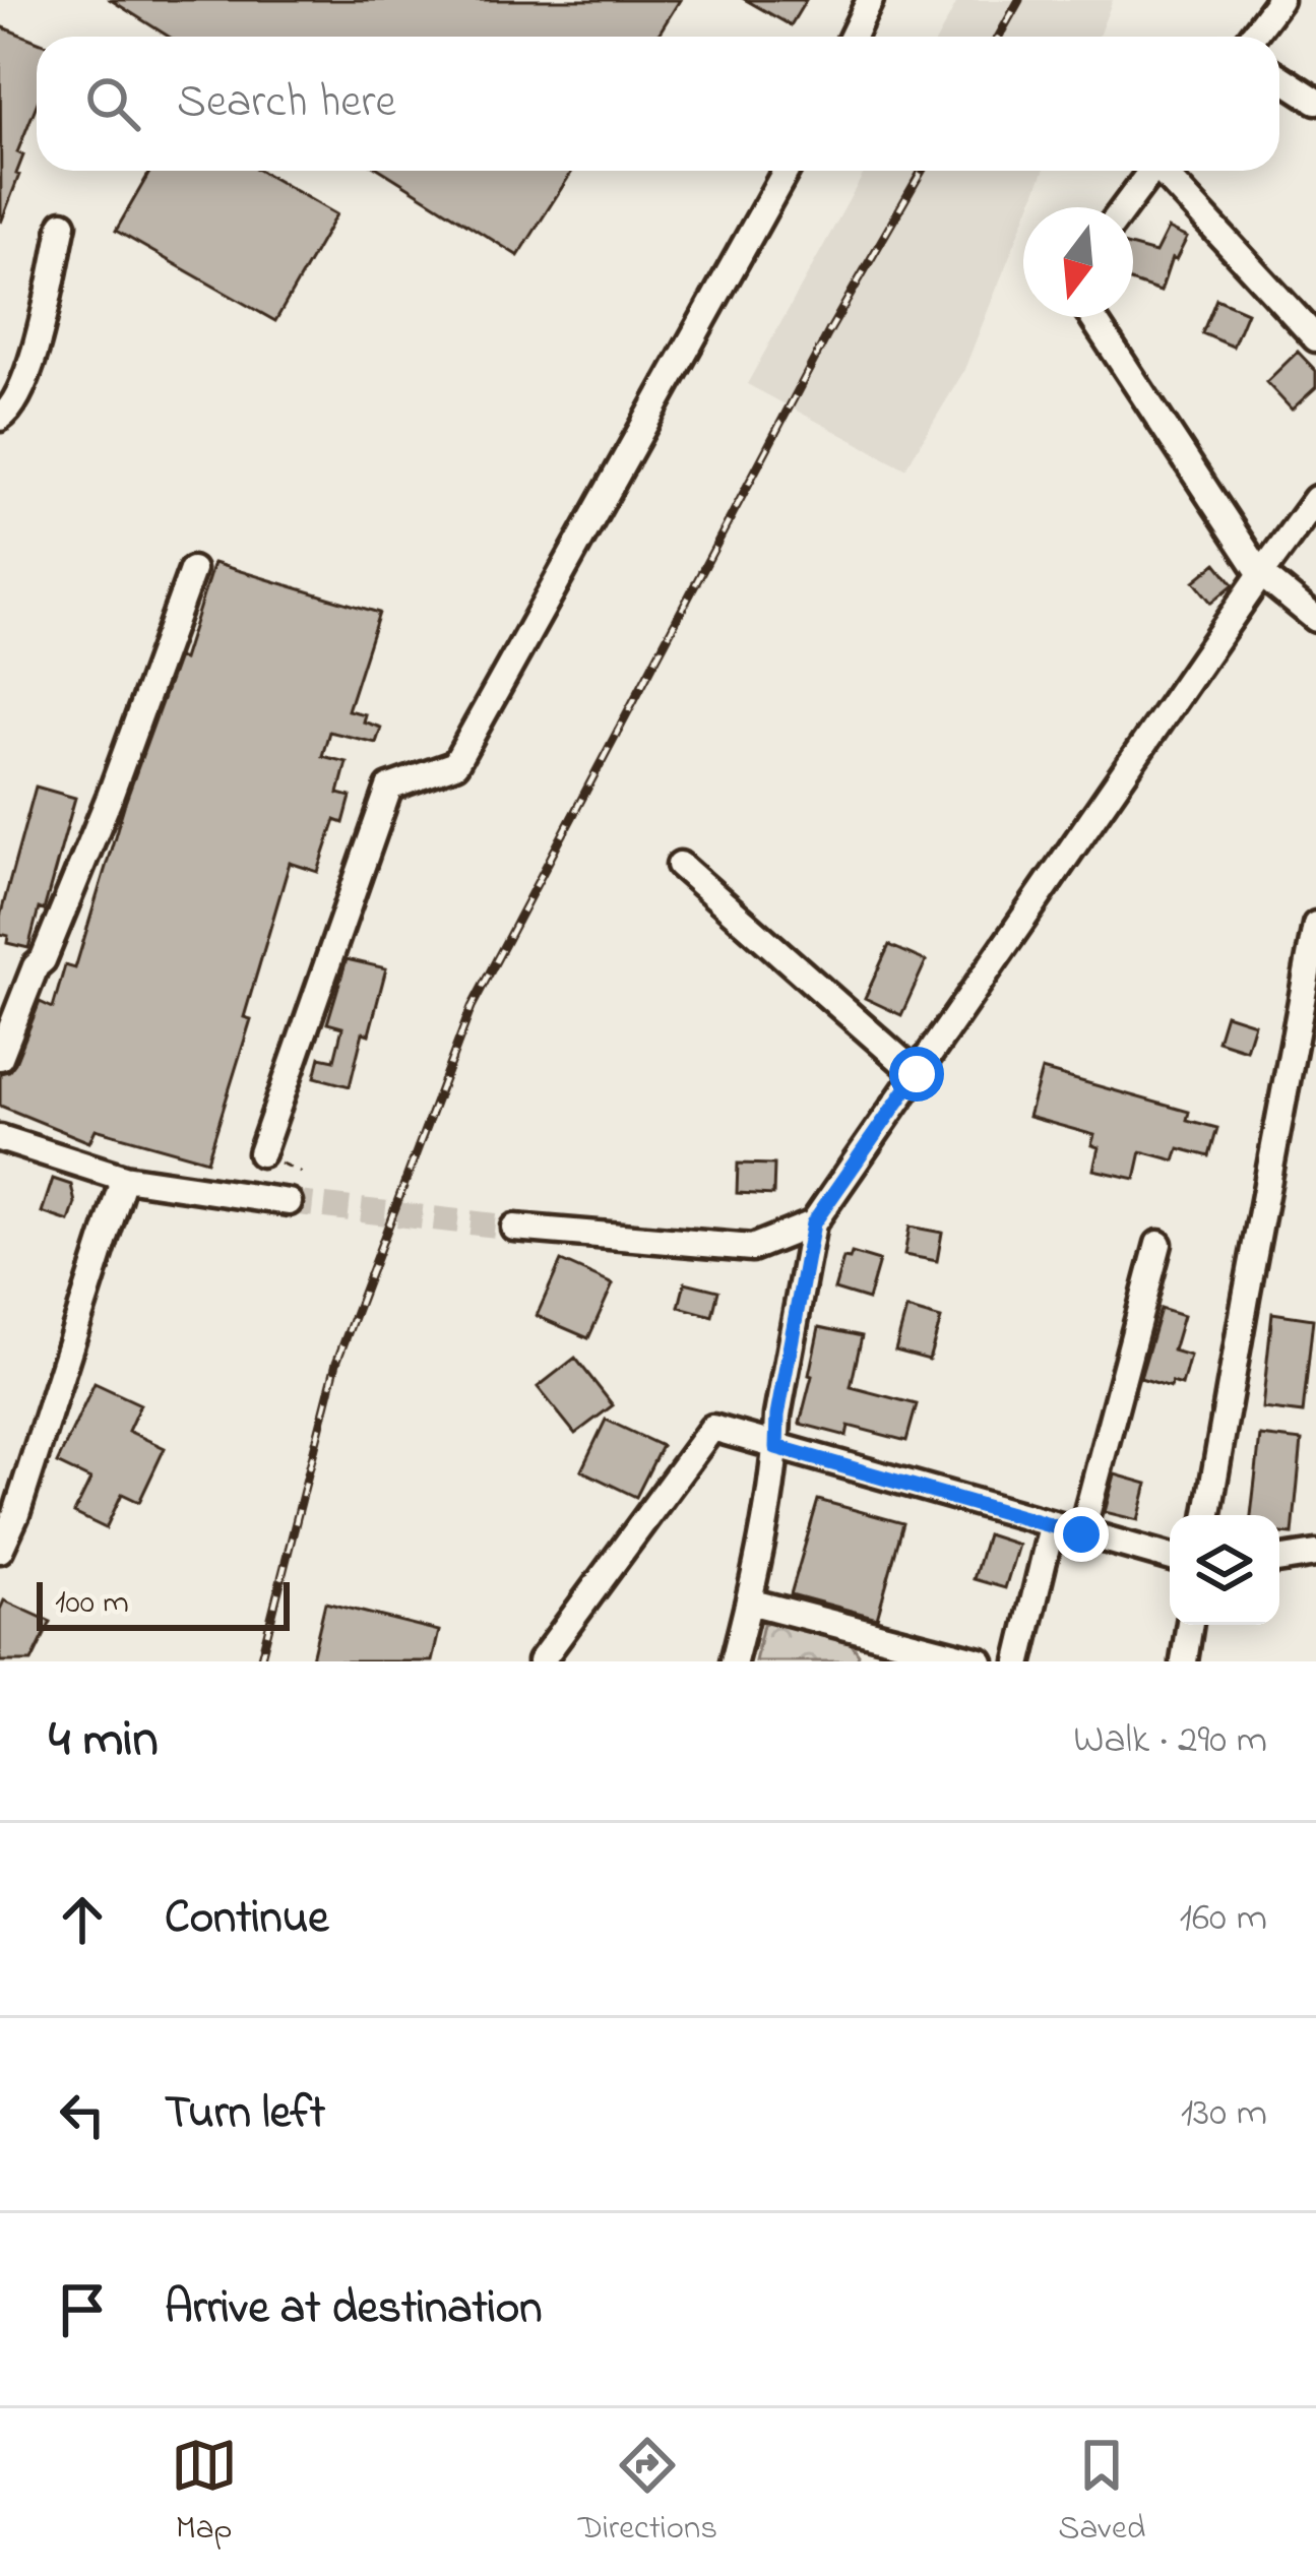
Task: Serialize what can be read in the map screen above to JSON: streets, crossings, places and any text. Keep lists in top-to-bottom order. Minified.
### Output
{"scale_bar":"100 m","north":"bottom","page":{"search":"Search here","scale":"100 m","heading":["4 min","Walk · 290 m"],"list":[["Continue","160 m"],["Turn left","130 m"],"Arrive at destination"],"nav":["Map","Directions","Saved"]}}
